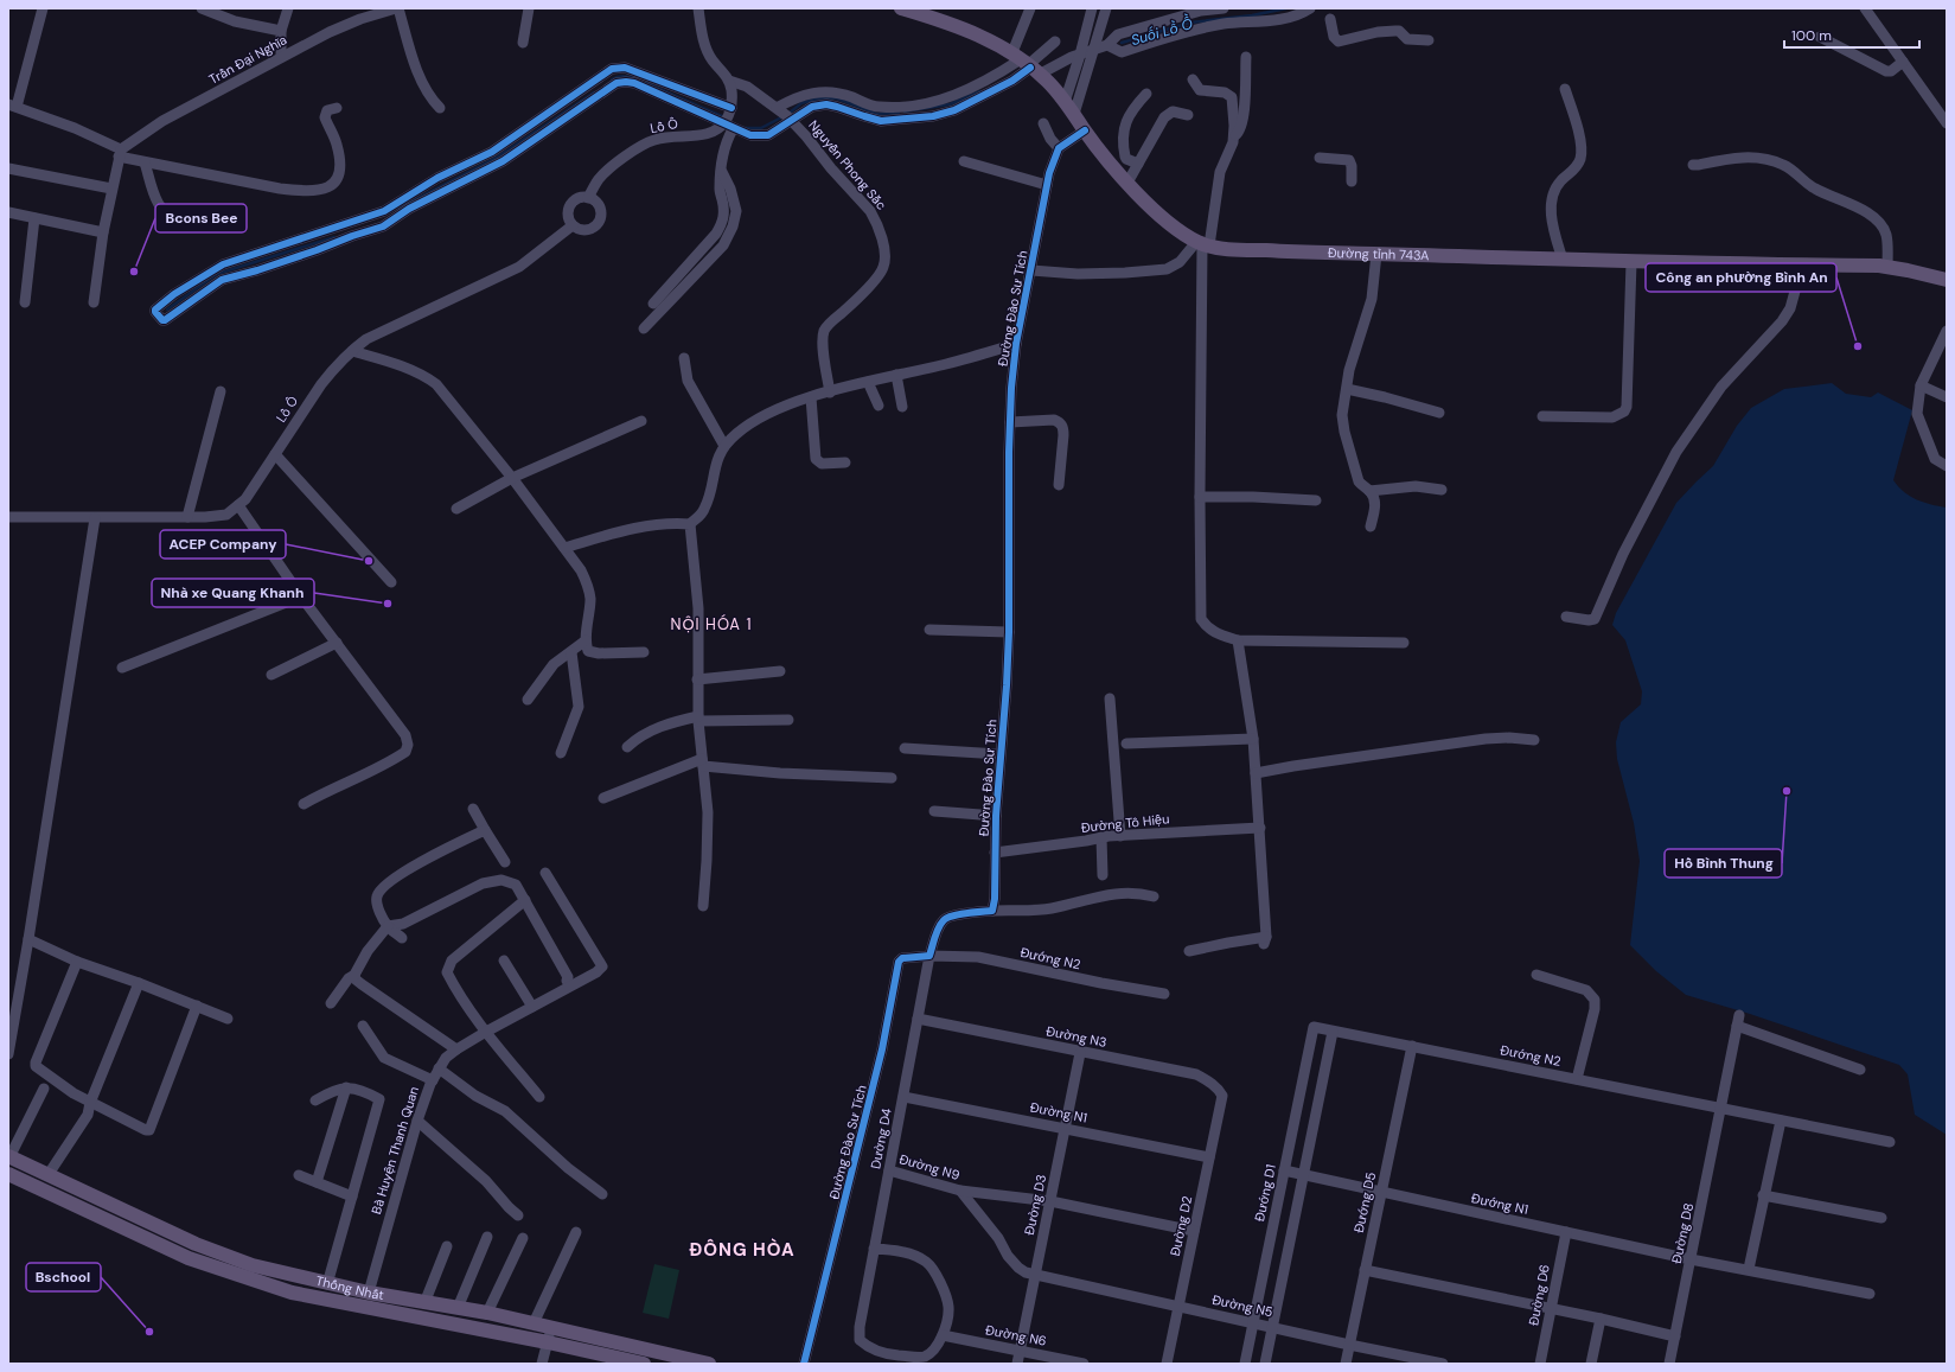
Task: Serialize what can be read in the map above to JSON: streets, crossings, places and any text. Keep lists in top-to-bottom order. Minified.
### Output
{"streets":{"main road":["Đường tỉnh 743A","Thống Nhất"],"street":["Trần Đại Nghĩa","Lồ Ô","Nguyễn Phong Sắc","Đường Đào Sư Tích","Đường Tô Hiệu","Đướng N2","Đường N3","Đường N1","Dường D4","Bà Huyện Thanh Quan","Đường N9","Đướng D1","Đướng D5","Đướng N1","Đường D3","Đường D2","Đường D8","Đường D6","Đường N5","Đường N6"]},"crossings":[["Đường Đào Sư Tích","Đường Tô Hiệu"],["Đường Đào Sư Tích","Đướng N2"],["Đường Đào Sư Tích","Dường D4"],["Đướng N2","Dường D4"],["Đướng N2","Đướng D1"],["Đướng N2","Đướng D5"],["Đướng N2","Đường D8"],["Đường N3","Dường D4"],["Đường N3","Đường D3"],["Đường N3","Đường D2"],["Đường N1","Dường D4"],["Đường N1","Đường D3"],["Đường N1","Đường D2"],["Dường D4","Đường N9"],["Dường D4","Đường N6"],["Bà Huyện Thanh Quan","Thống Nhất"],["Đường N9","Đường D3"],["Đường N9","Đường N5"],["Đướng D1","Đường N5"],["Đướng D5","Đướng N1"],["Đướng D5","Đường N5"],["Đướng N1","Đường D8"],["Đướng N1","Đường D6"],["Đường D3","Đường N5"],["Đường D3","Đường N6"],["Đường D2","Đường N5"]],"districts":["NỘI HÓA 1","ĐÔNG HÒA"],"water":["Suối Lồ Ồ"],"places":["Bcons Bee","Công an phường Bình An","ACEP Company","Nhà xe Quang Khanh","Hồ Bình Thung","Bschool"],"scale_bar":"100 m"}
